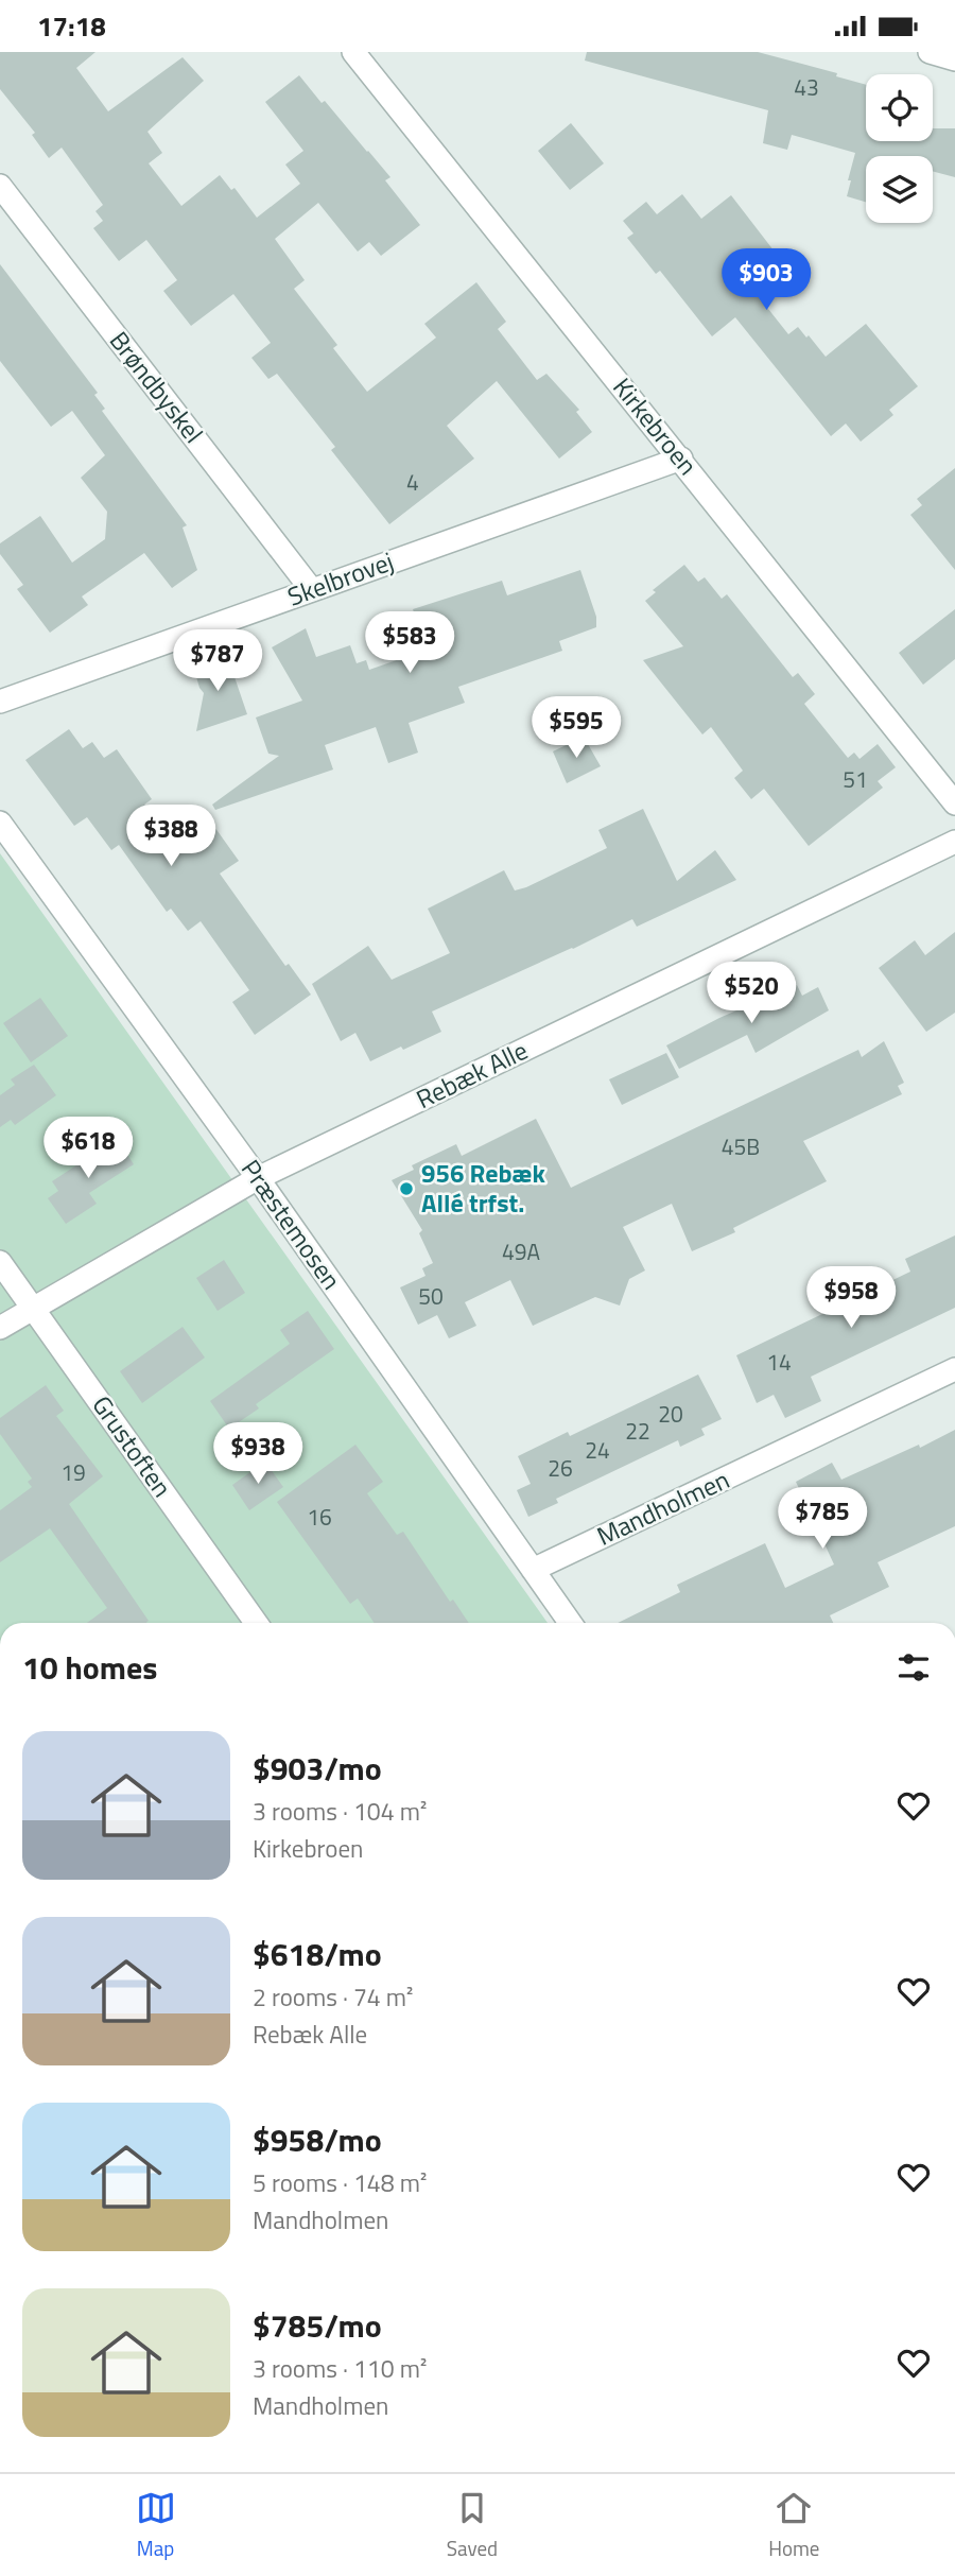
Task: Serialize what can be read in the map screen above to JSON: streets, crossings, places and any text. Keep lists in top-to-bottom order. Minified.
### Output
{"streets":{"street":["Brøndbyskel","Kirkebroen","Skelbrovej","Rebæk Alle","Præstemosen","Grustoften","Mandholmen"]},"crossings":[["Brøndbyskel","Skelbrovej"],["Kirkebroen","Skelbrovej"],["Rebæk Alle","Præstemosen"],["Rebæk Alle","Grustoften"],["Præstemosen","Mandholmen"]],"places":["956 Rebæk Allé trfst."],"house_numbers":["43","4","51","45B","49A","50","14","20","22","24","26","19","16"],"page":{"status":"17:18","price":["$903","$583","$787","$595","$388","$520","$618","$958","$938","$785"],"heading":"10 homes","list":[{"name":"$903/mo","note":"3 rooms · 104 m² · Kirkebroen"},{"name":"$618/mo","note":"2 rooms · 74 m² · Rebæk Alle"},{"name":"$958/mo","note":"5 rooms · 148 m² · Mandholmen"},{"name":"$785/mo","note":"3 rooms · 110 m² · Mandholmen"}],"tabs":["Map","Saved","Home"]}}
